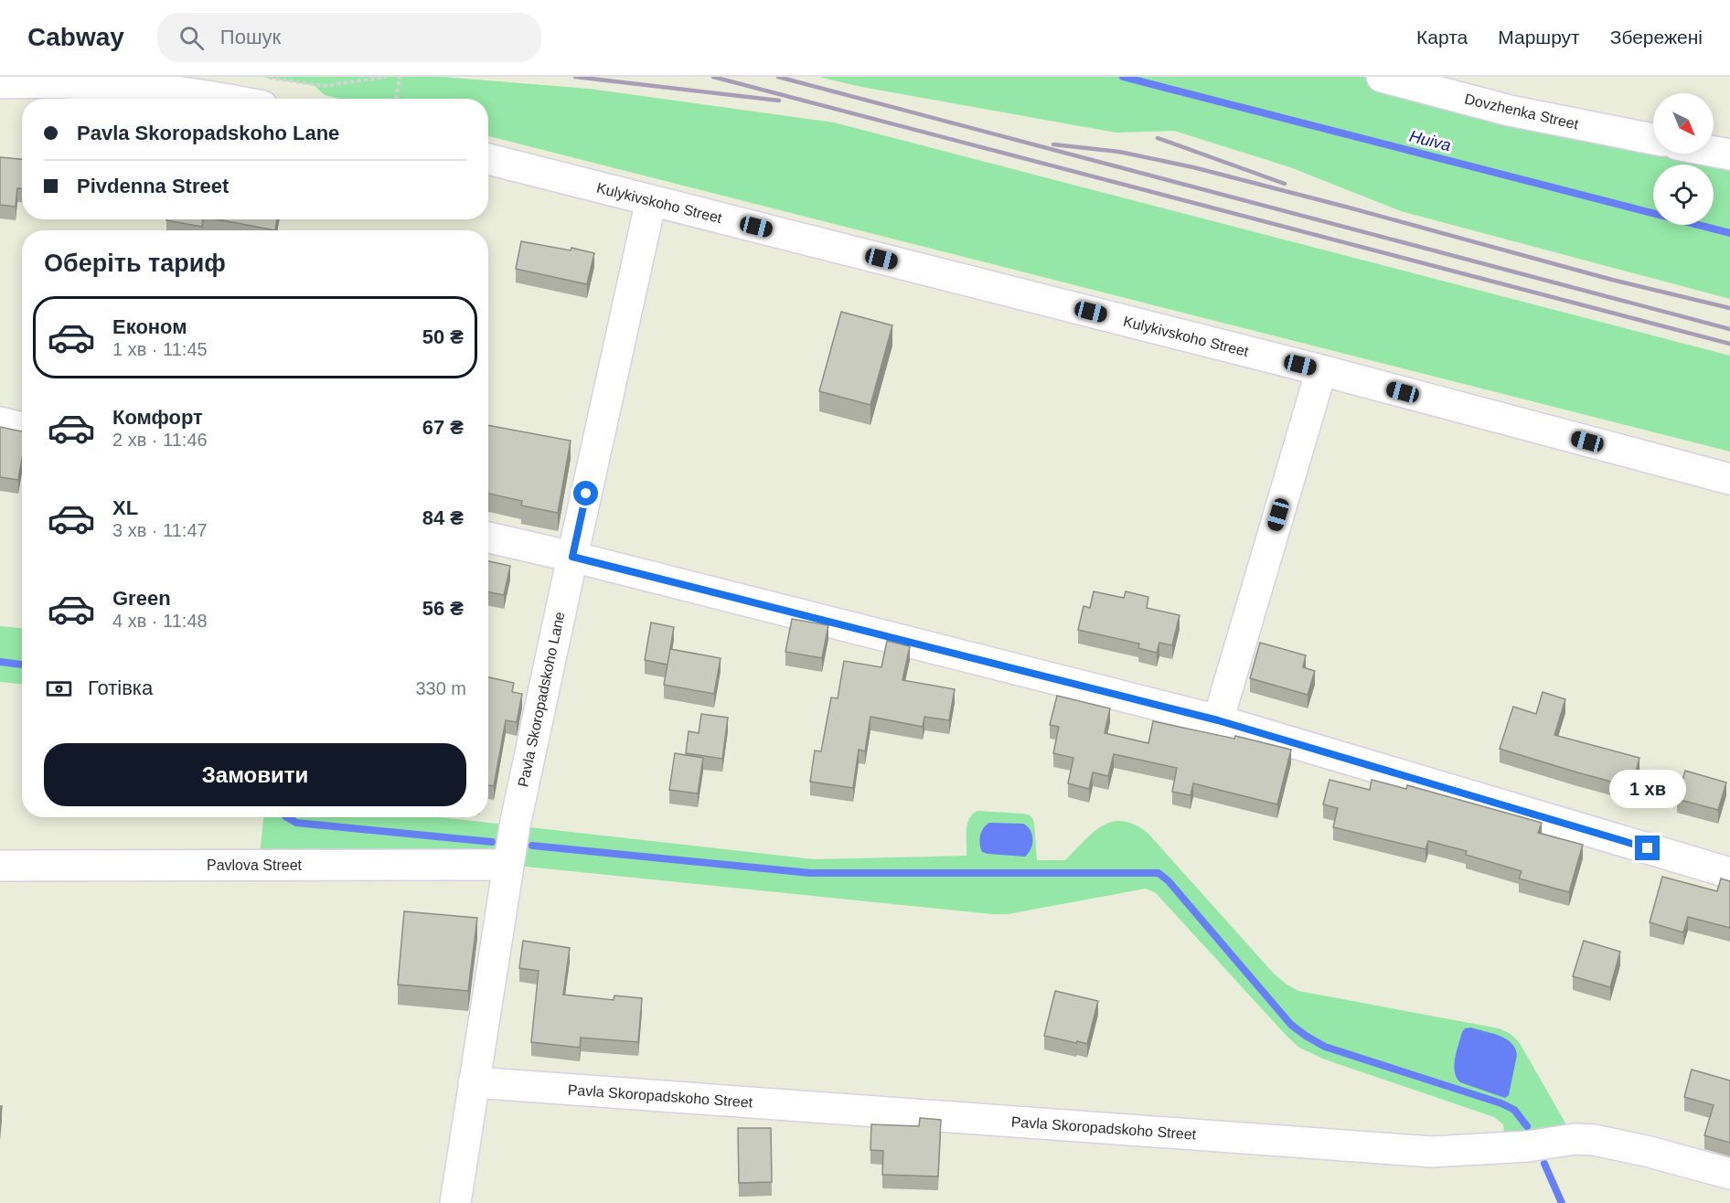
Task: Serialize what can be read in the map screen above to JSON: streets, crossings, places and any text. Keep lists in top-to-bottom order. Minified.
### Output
{"streets":{"street":["Dovzhenka Street","Kulykivskoho Street","Pavla Skoropadskoho Lane","Pavlova Street","Pavla Skoropadskoho Street"]},"crossings":[["Kulykivskoho Street","Pavla Skoropadskoho Lane"],["Pavla Skoropadskoho Lane","Pavlova Street"],["Pavla Skoropadskoho Lane","Pavla Skoropadskoho Street"]],"water":["Huiva"],"north":"bottom right","page":{"header":"Cabway","search":"Пошук","nav":["Карта","Маршрут","Збережені"],"banner":["Pavla Skoropadskoho Lane","Pivdenna Street"],"heading":"Оберіть тариф","list":[{"name":"Економ","note":"1 хв · 11:45","value":"50 ₴"},{"name":"Комфорт","note":"2 хв · 11:46","value":"67 ₴"},{"name":"XL","note":"3 хв · 11:47","value":"84 ₴"},{"name":"Green","note":"4 хв · 11:48","value":"56 ₴"}],"pay":["Готівка","330 m"],"buttons":"Замовити","bubble":"1 хв"}}
